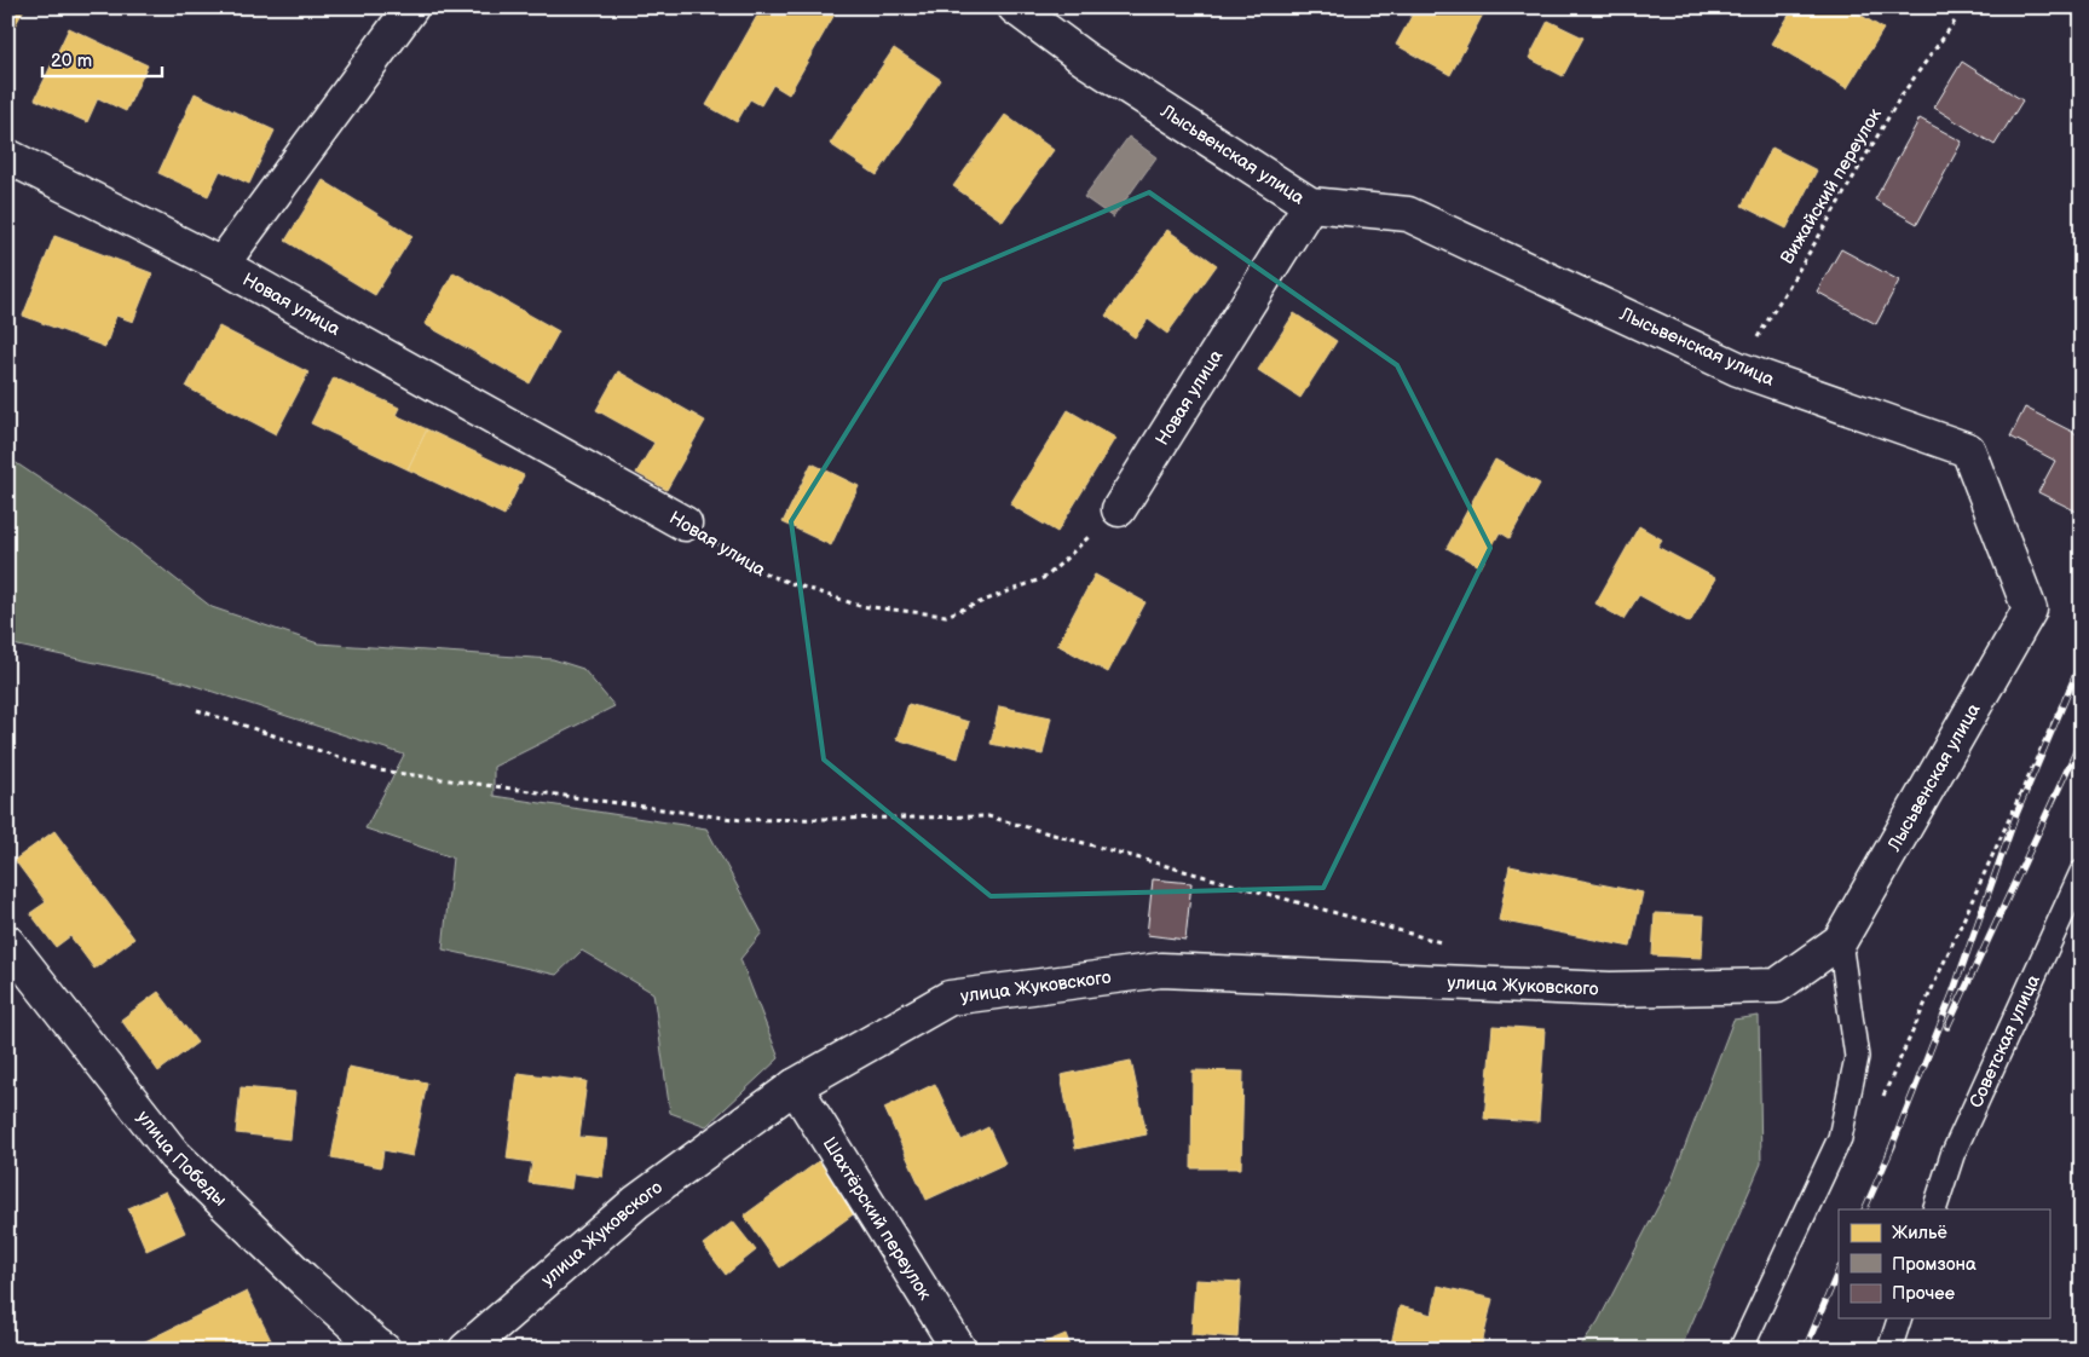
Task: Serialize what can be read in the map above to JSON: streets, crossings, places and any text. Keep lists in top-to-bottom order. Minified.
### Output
{"streets":{"street":["Лысьвенская улица","Новая улица","улица Жуковского","улица Победы","Шахтёрский переулок"],"lane":["Советская улица"],"path":["Вижайский переулок"]},"crossings":[["Лысьвенская улица","Вижайский переулок"],["Лысьвенская улица","Новая улица"],["Лысьвенская улица","улица Жуковского"],["улица Жуковского","Шахтёрский переулок"]],"legend":["Жильё","Промзона","Прочее"],"scale_bar":"20 m"}
